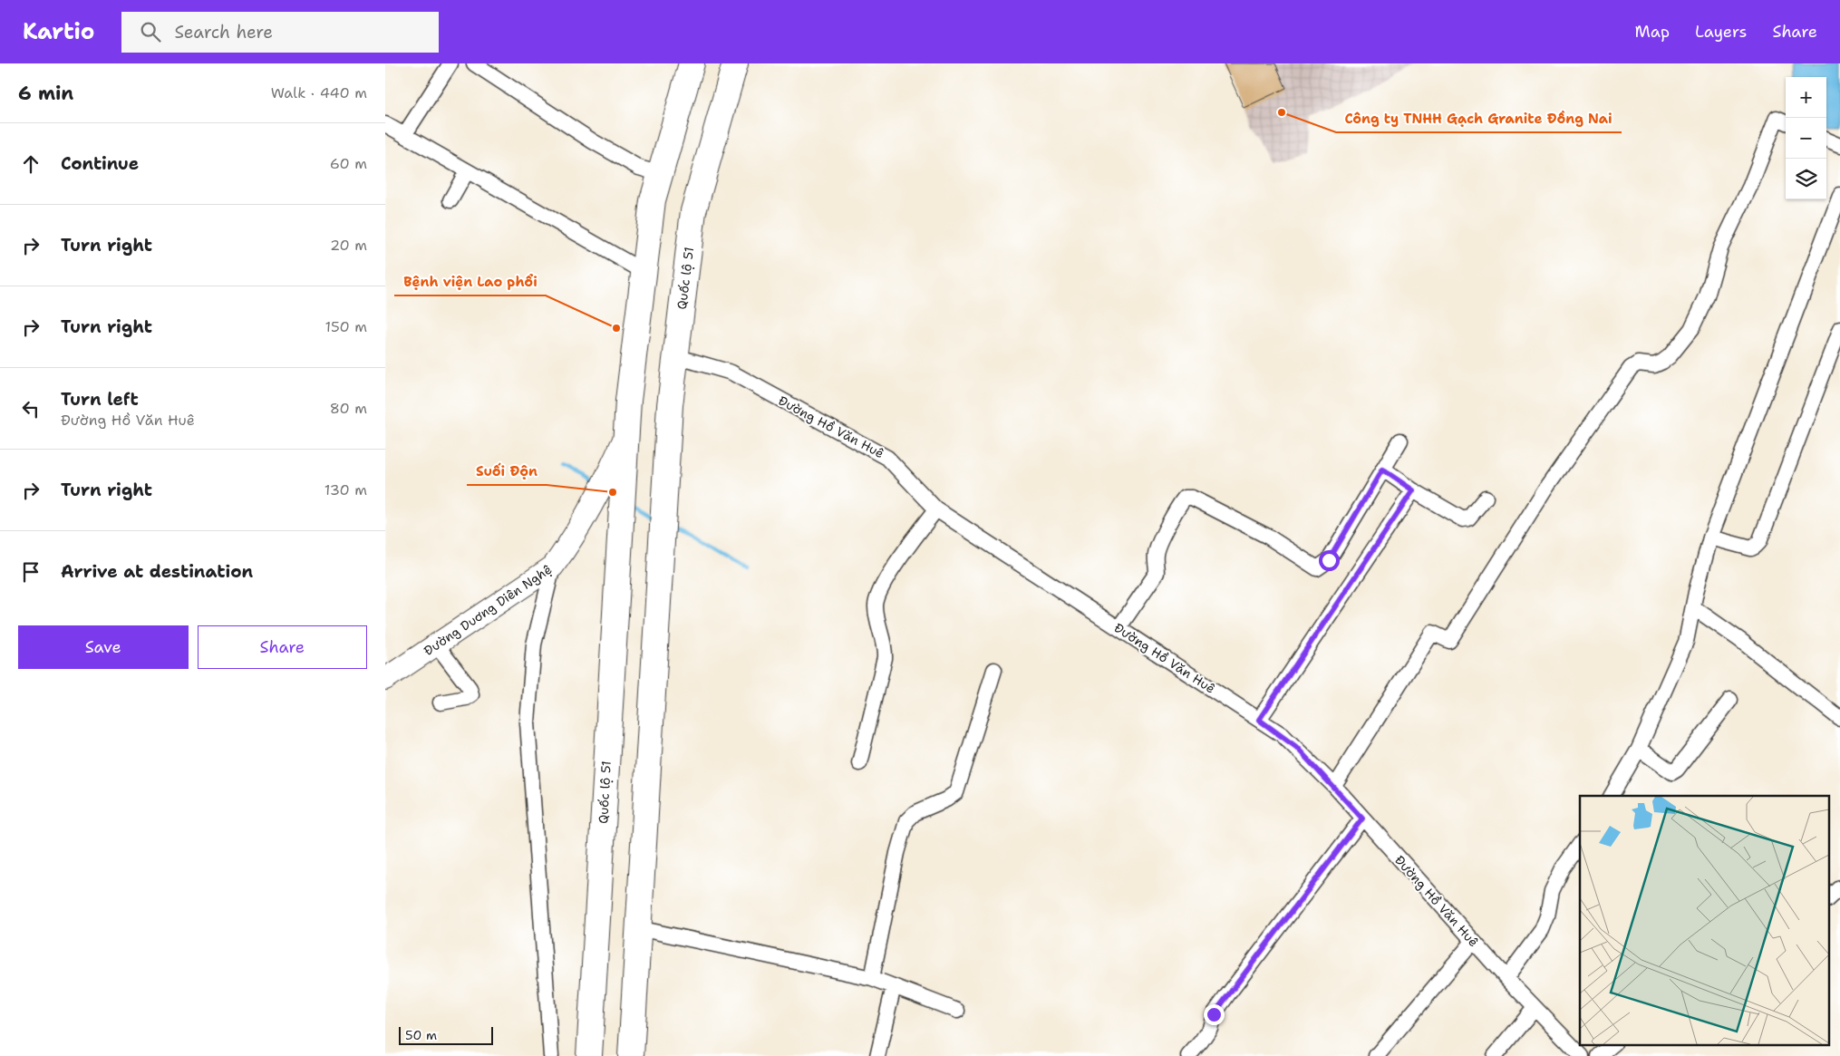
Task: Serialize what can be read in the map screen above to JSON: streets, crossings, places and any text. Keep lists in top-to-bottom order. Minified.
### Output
{"streets":{"highway":["Quốc lộ 51"],"street":["Đường Hồ Văn Huê","Đường Duơng Diên Nghệ"]},"crossings":[["Quốc lộ 51","Đường Hồ Văn Huê"],["Quốc lộ 51","Đường Duơng Diên Nghệ"]],"places":["Công ty TNHH Gạch Granite Đồng Nai","Bệnh viện Lao phổi","Suối Độn"],"scale_bar":"50 m","page":{"header":"Kartio","search":"Search here","nav":["Map","Layers","Share"],"heading":["6 min","Walk · 440 m"],"map_buttons":["+","−"],"list":[["Continue","60 m"],["Turn right","20 m"],["Turn right","150 m"],["Turn left","Đường Hồ Văn Huê","80 m"],["Turn right","130 m"],"Arrive at destination"],"buttons":["Save","Share"],"scale":"50 m"}}
